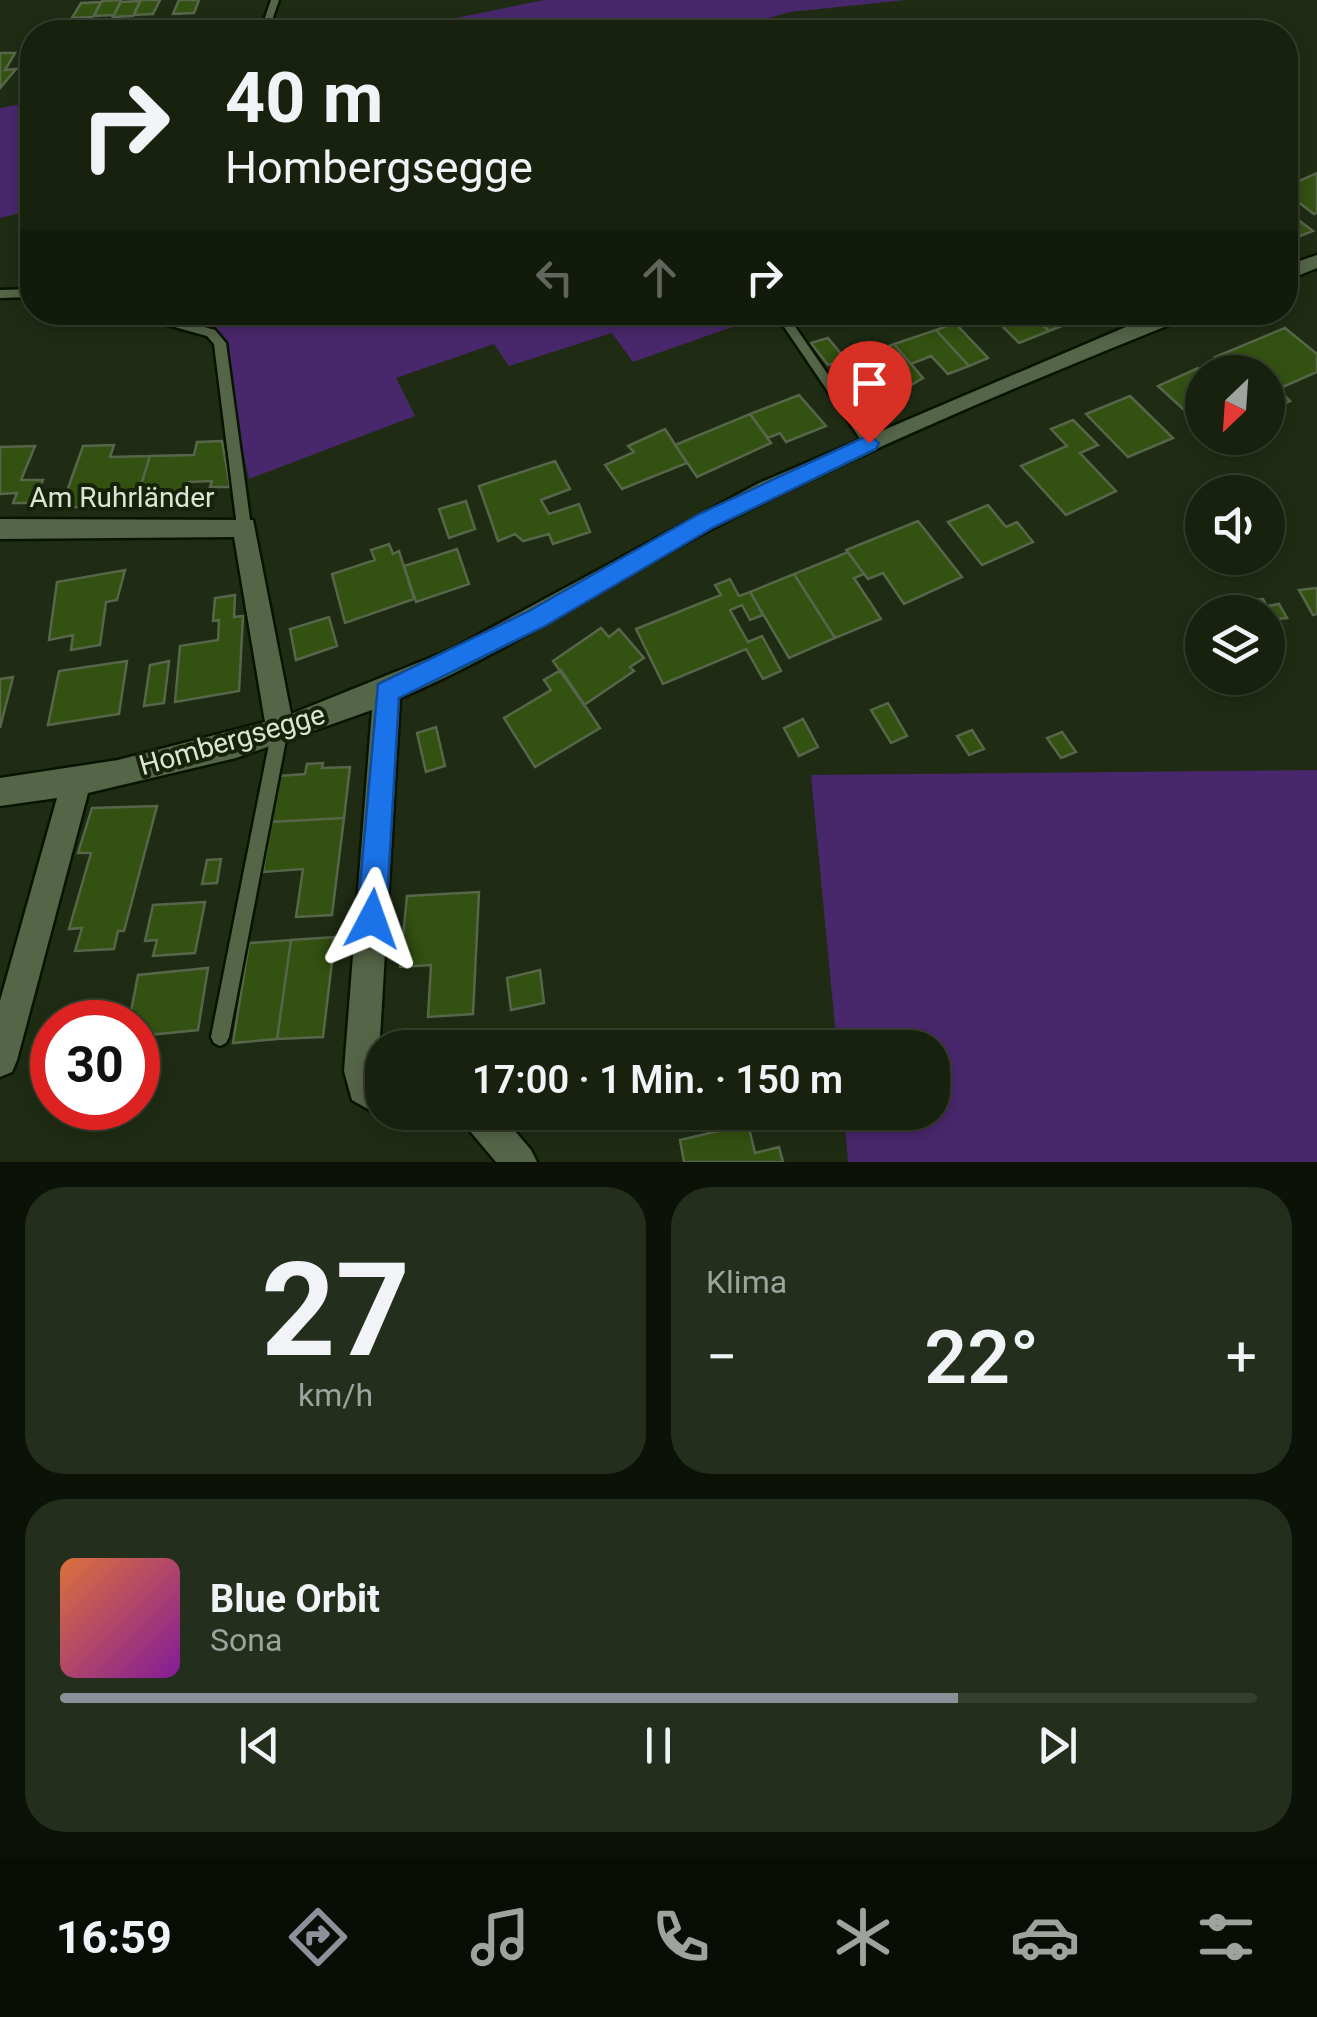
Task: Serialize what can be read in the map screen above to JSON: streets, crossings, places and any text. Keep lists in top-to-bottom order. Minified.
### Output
{"streets":{"street":["Am Ruhrländer","Hombergsegge"]},"crossings":[["Am Ruhrländer","Hombergsegge"]],"north":"bottom left","page":{"turn":["40 m","Hombergsegge"],"limit":"30","trip":"17:00 · 1 Min. · 150 m","tile":[["27","km/h"],"Klima"],"heat":["−","22°","+"],"song":["Blue Orbit","Sona"],"tabs":"16:59"}}
